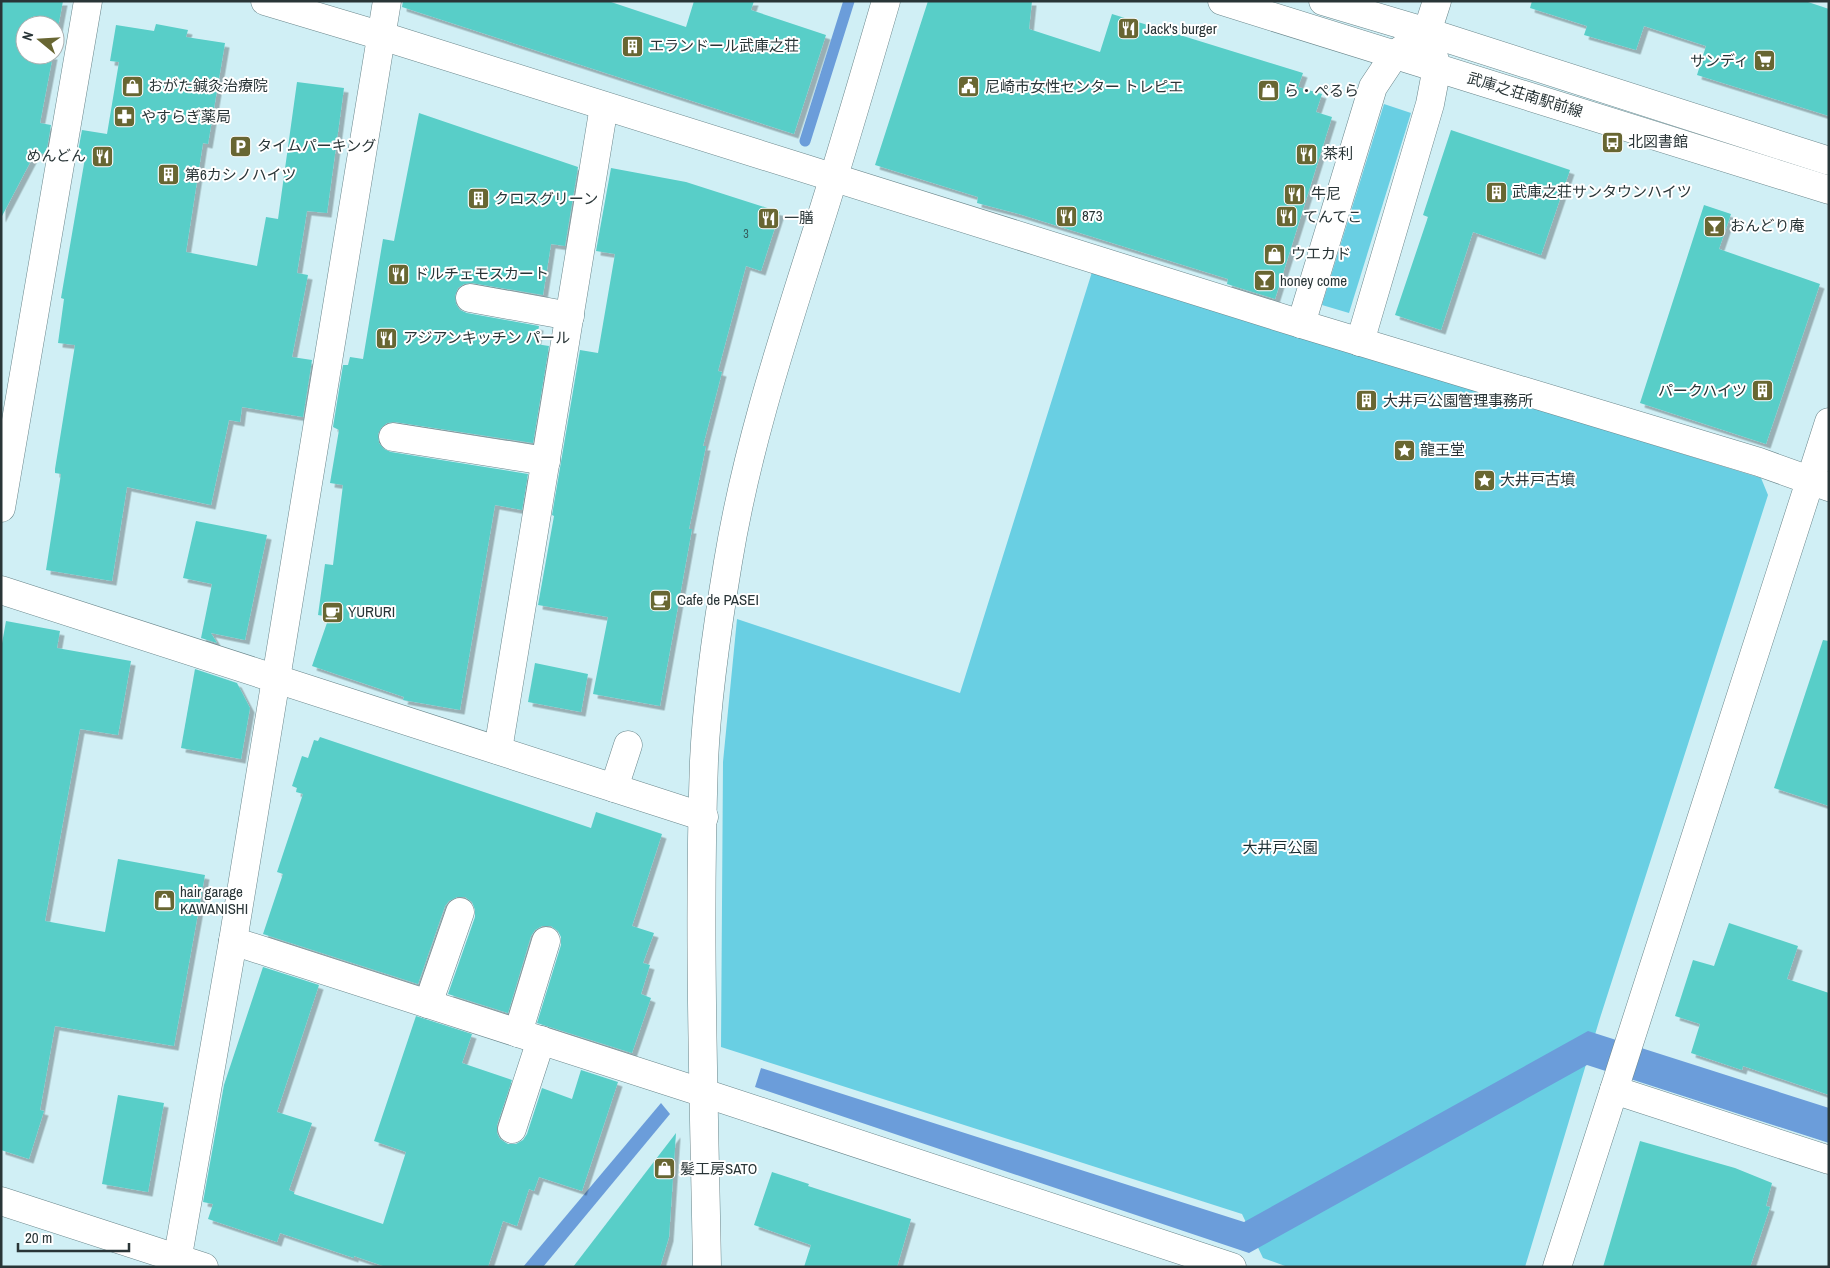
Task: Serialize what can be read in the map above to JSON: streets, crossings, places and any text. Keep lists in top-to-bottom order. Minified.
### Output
{"streets":{"street":["武庫之荘南駅前線"]},"parks":["大井戸公園"],"places":{"restaurant":["Jack's burger","茶利","めんどん","牛尼","873","てんてこ","一膳","ドルチェモスカート","アジアンキッチン パール"],"building":["エランドール武庫之荘","第6カシノハイツ","武庫之荘サンタウンハイツ","クロスグリーン","パークハイツ","大井戸公園管理事務所"],"supermarket":["サンディ"],"shop":["おがた鍼灸治療院","ら・ぺるら","ウエカド","hair garage KAWANISHI","髪工房SATO"],"public building":["尼崎市女性センター トレピエ"],"pharmacy":["やすらぎ薬局"],"bus stop":["北図書館"],"parking":["タイムパーキング"],"bar":["おんどり庵","honey come"],"place":["龍王堂","大井戸古墳"],"cafe":["Cafe de PASEI","YURURI"]},"house_numbers":["3"],"scale_bar":"20 m","north":"left"}
